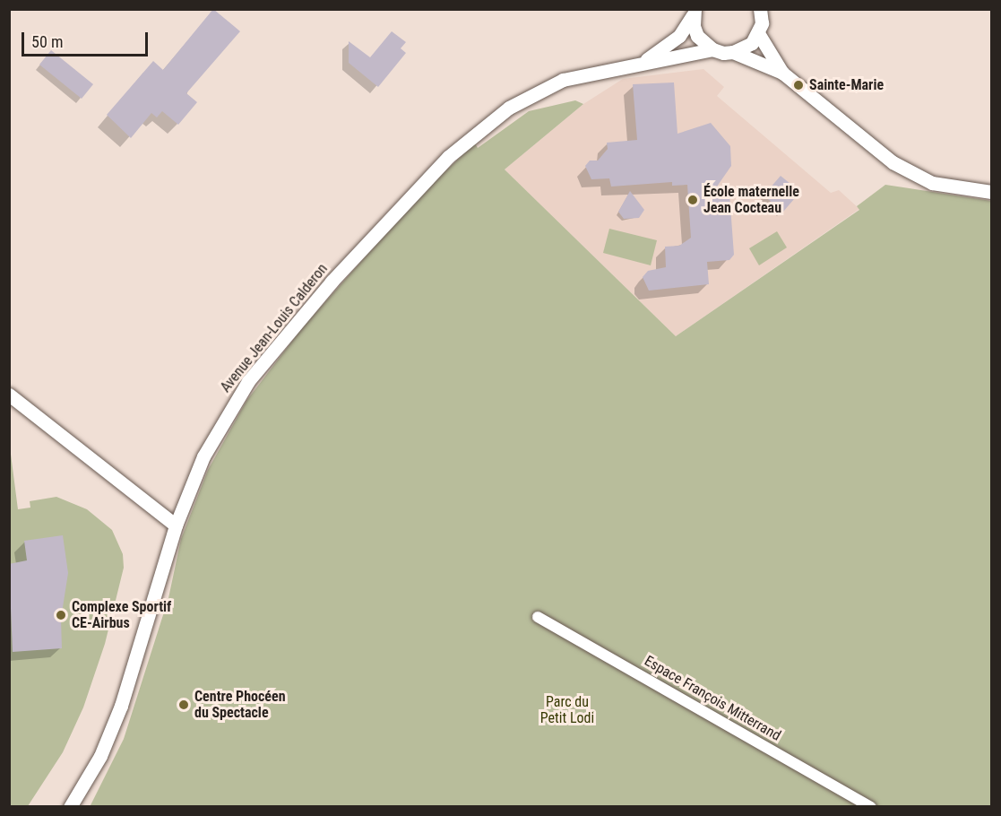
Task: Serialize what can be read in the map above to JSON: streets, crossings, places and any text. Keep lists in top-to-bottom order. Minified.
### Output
{"streets":{"street":["Avenue Jean-Louis Calderon","Espace François Mitterrand"]},"parks":["Parc du Petit Lodi"],"places":["Sainte-Marie","École maternelle Jean Cocteau","Complexe Sportif CE-Airbus","Centre Phocéen du Spectacle"],"scale_bar":"50 m"}
